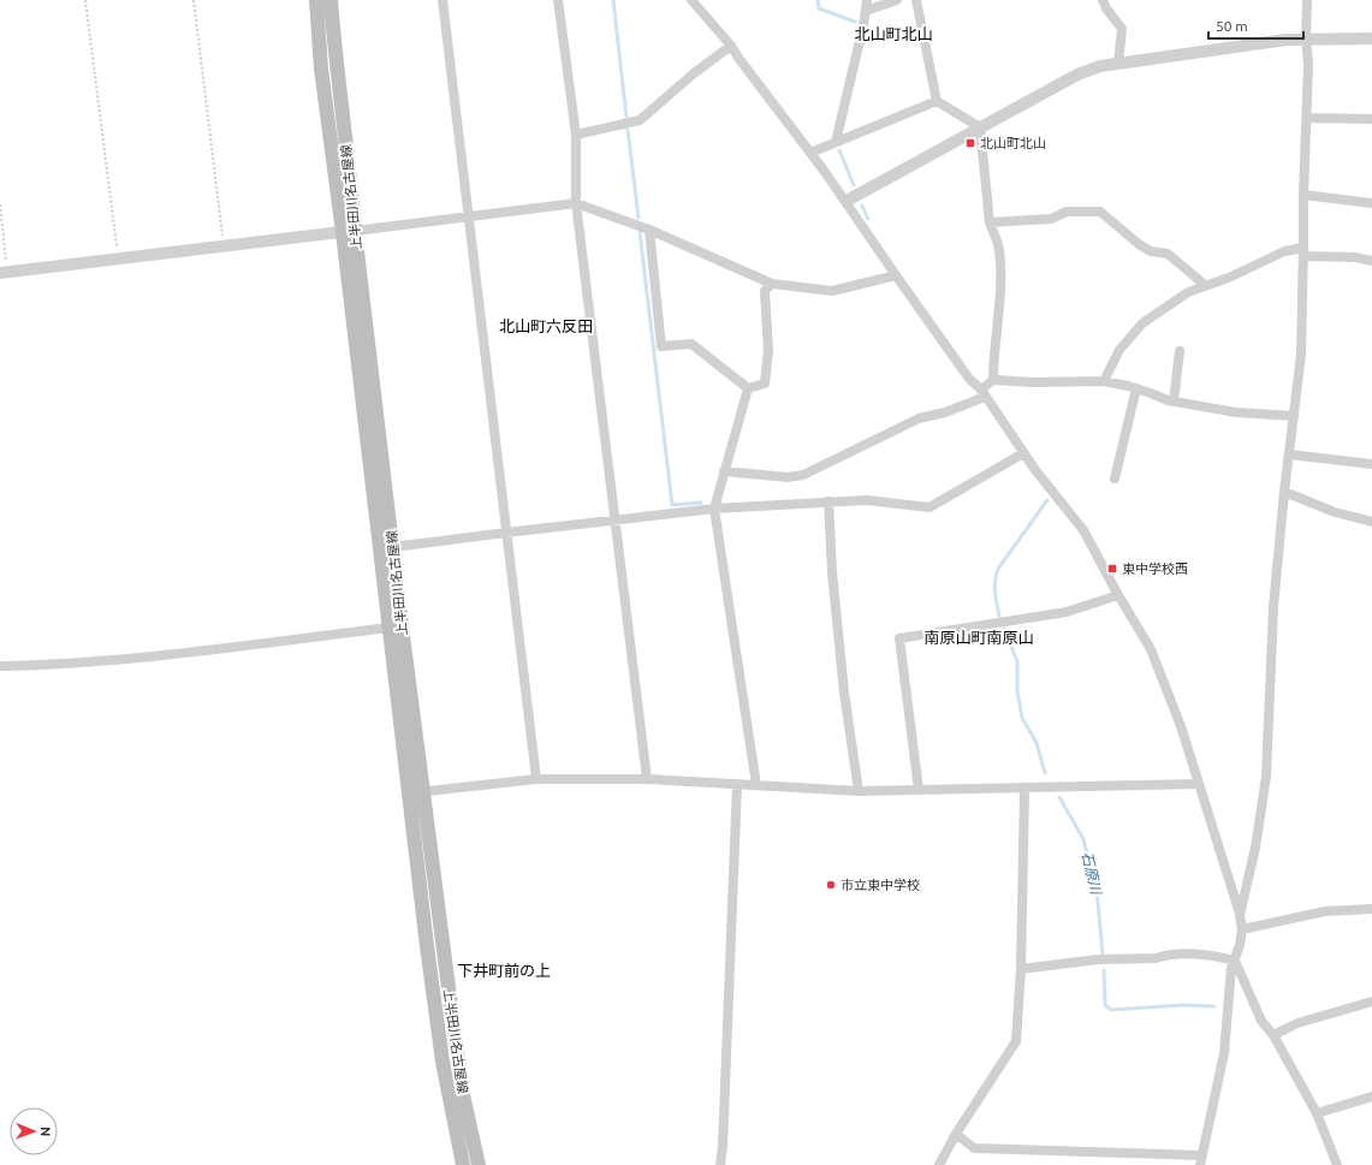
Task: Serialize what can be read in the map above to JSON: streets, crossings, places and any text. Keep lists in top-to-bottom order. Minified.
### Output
{"streets":{"main road":["上半田川名古屋線"]},"districts":["北山町北山","北山町六反田","南原山町南原山","下井町前の上"],"water":["石原川"],"places":{"transit":["北山町北山","東中学校西"],"other":["市立東中学校"]},"scale_bar":"50 m","north":"right"}
